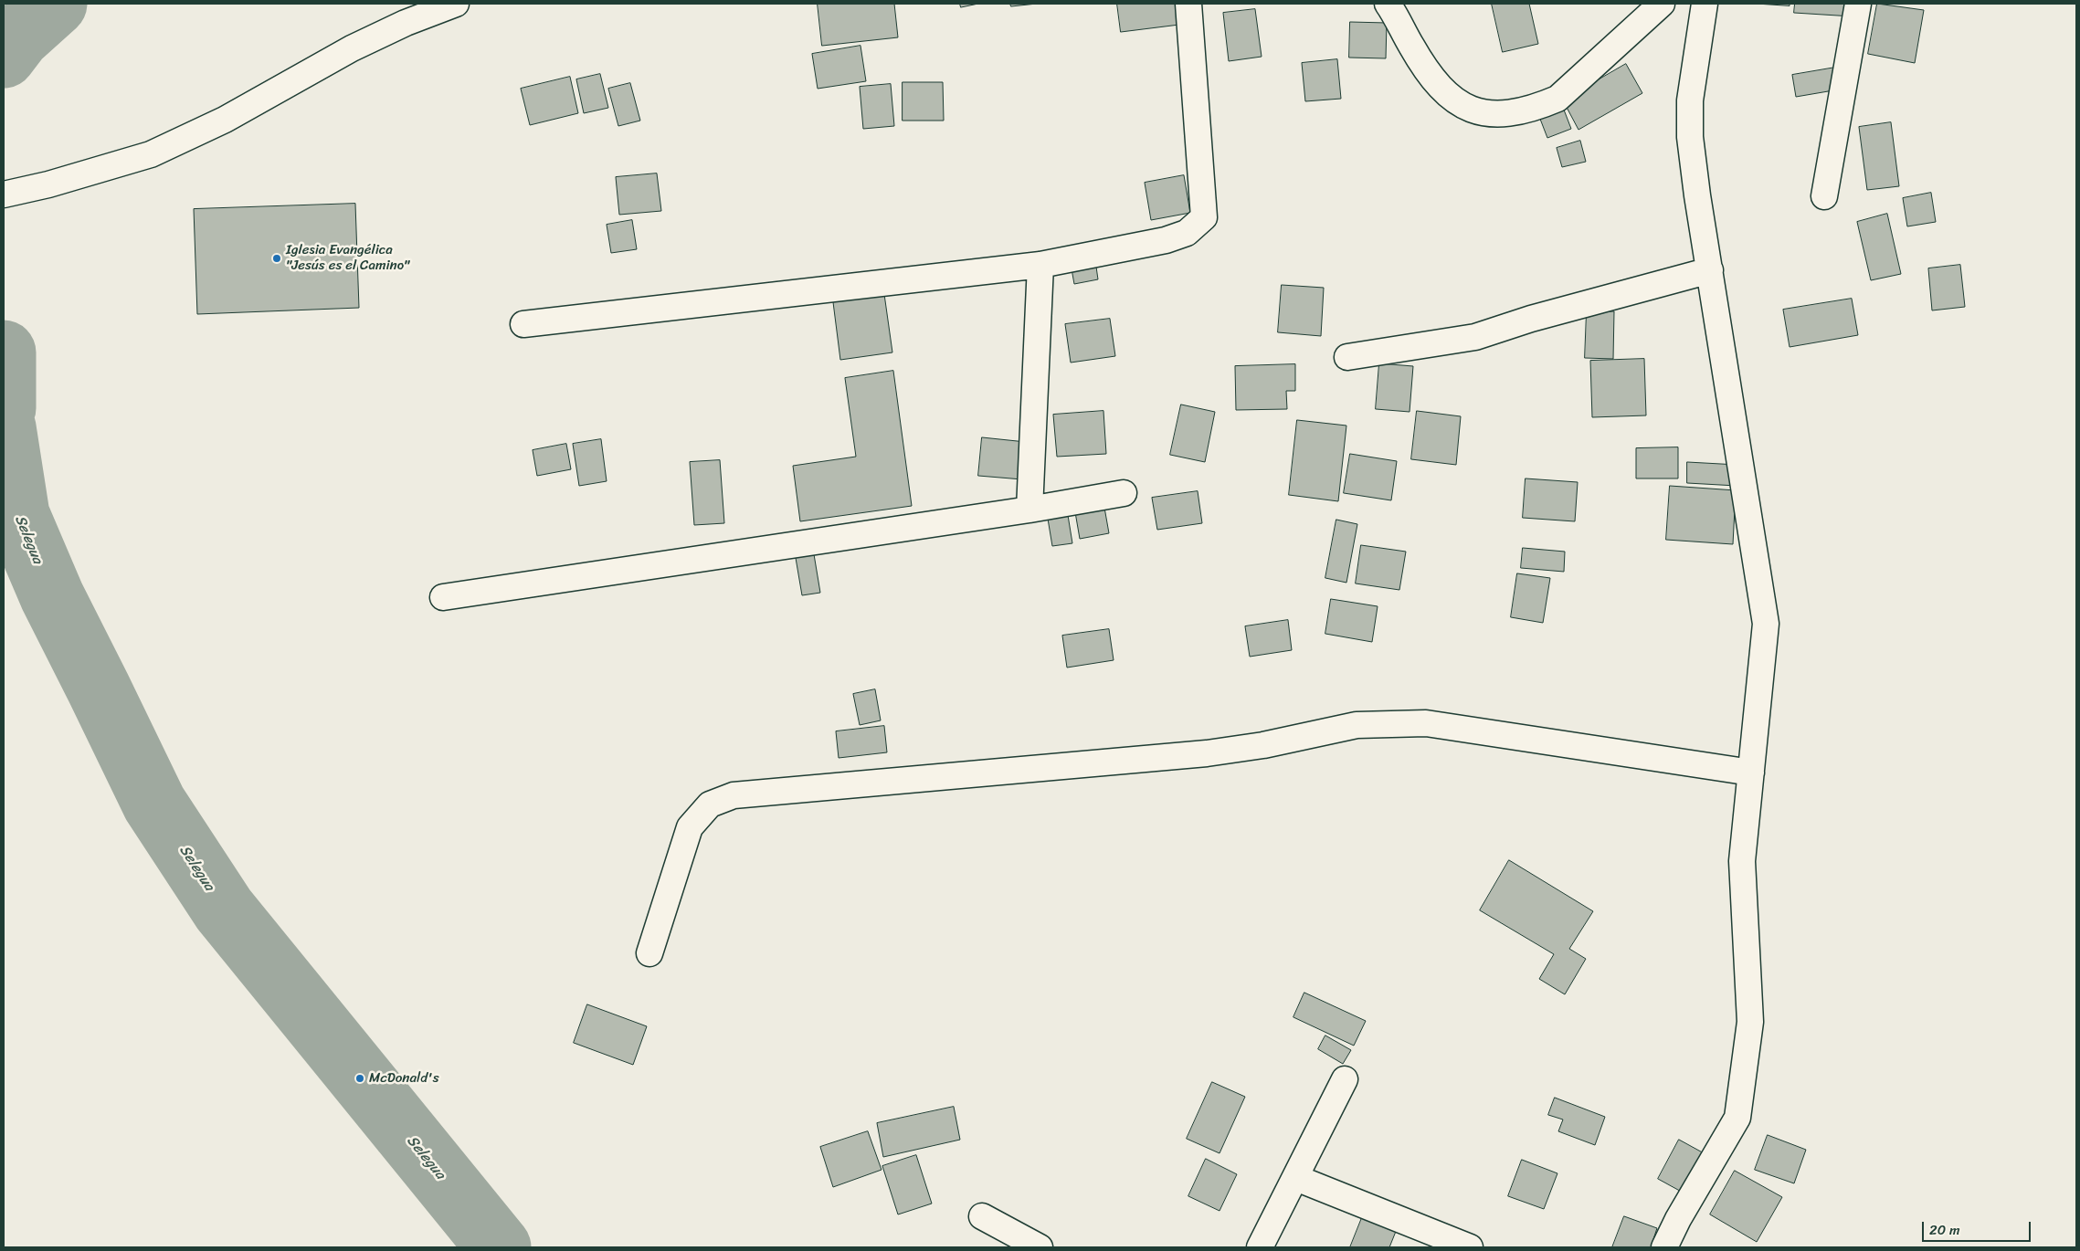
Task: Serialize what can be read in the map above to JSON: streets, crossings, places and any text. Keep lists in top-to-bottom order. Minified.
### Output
{"water":["Selegua"],"places":["Iglesia Evangélica \"Jesús es el Camino\"","McDonald's"],"scale_bar":"20 m"}
